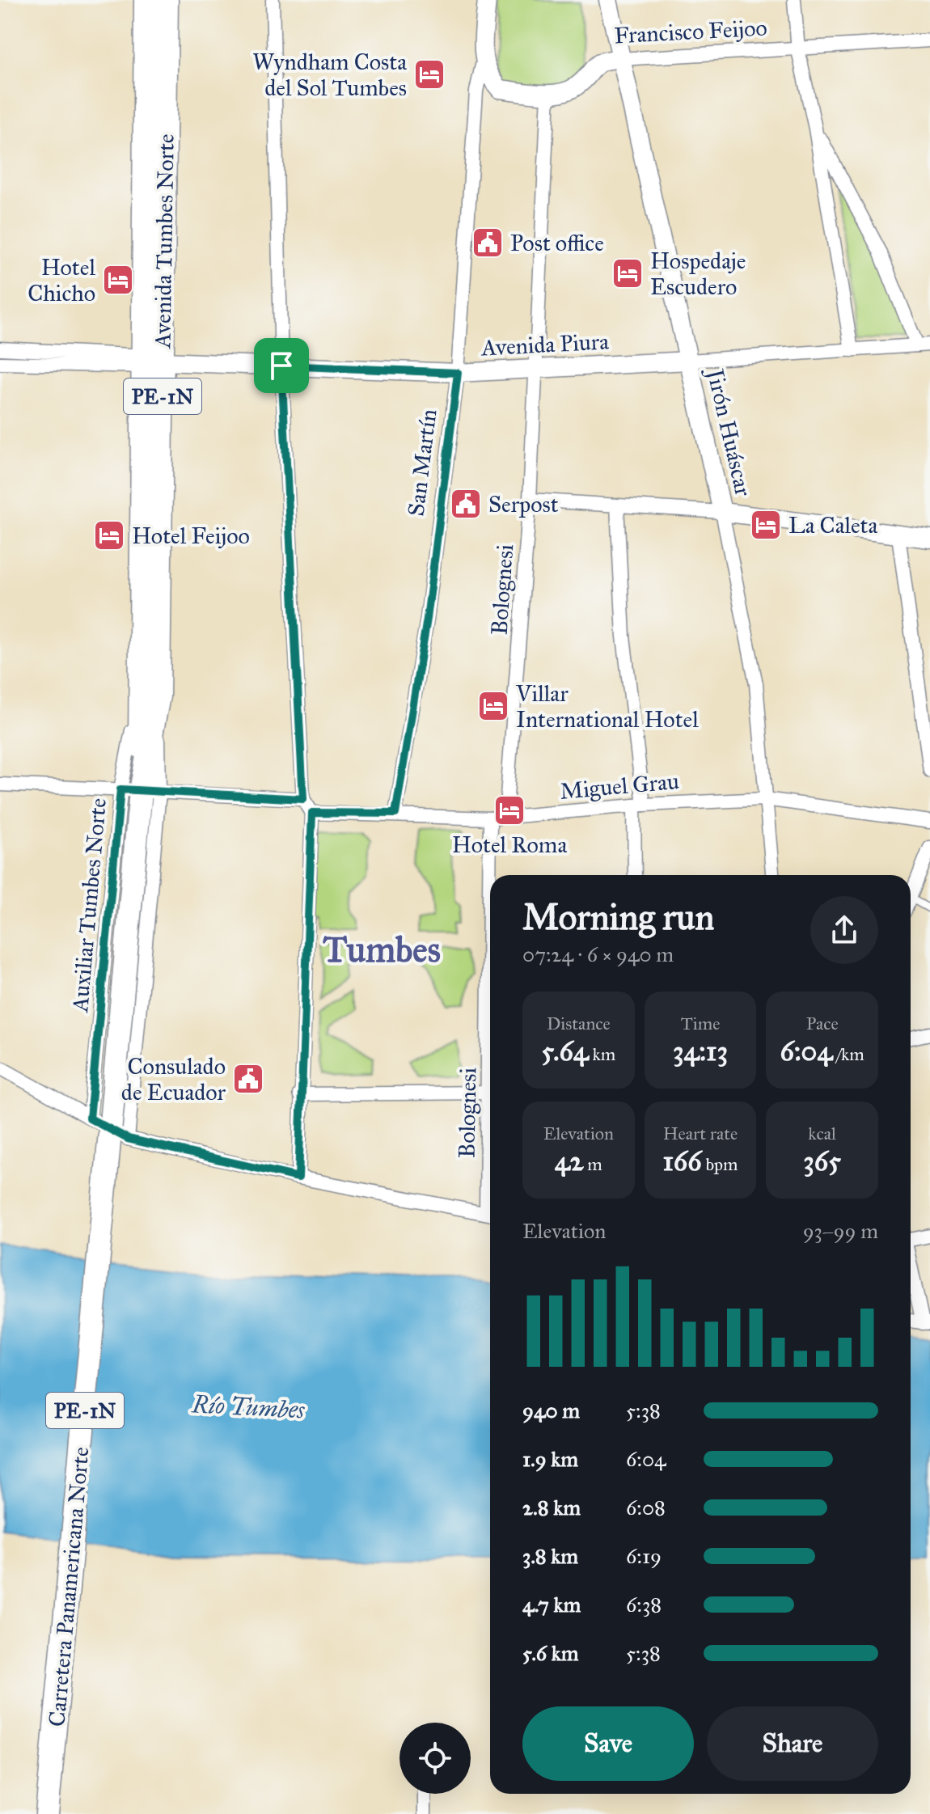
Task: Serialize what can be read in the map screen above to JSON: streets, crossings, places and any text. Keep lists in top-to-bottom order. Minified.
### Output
{"streets":{"highway":["Avenida Tumbes Norte","PE-1N","Carretera Panamericana Norte"],"main road":["Francisco Feijoo","Avenida Piura","Jirón Huáscar","San Martín"],"street":["Bolognesi","Miguel Grau","Auxiliar Tumbes Norte"]},"crossings":[["Francisco Feijoo","Jirón Huáscar"],["Francisco Feijoo","San Martín"],["Francisco Feijoo","Bolognesi"],["Avenida Tumbes Norte","Avenida Piura"],["Avenida Tumbes Norte","Auxiliar Tumbes Norte"],["Avenida Tumbes Norte","Carretera Panamericana Norte"],["Avenida Piura","Jirón Huáscar"],["Avenida Piura","San Martín"],["Avenida Piura","Bolognesi"],["Jirón Huáscar","Miguel Grau"],["San Martín","Miguel Grau"],["Bolognesi","Miguel Grau"]],"districts":["Tumbes"],"water":["Río Tumbes"],"places":{"hotel":["Wyndham Costa del Sol Tumbes","Hospedaje Escudero","Hotel Chicho","La Caleta","Hotel Feijoo","Villar International Hotel","Hotel Roma"],"public building":["Post office","Serpost","Consulado de Ecuador"]},"page":{"heading":["Morning run","07:24 · 6 × 940 m"],"stats":[["Distance","5.64 km"],["Time","34:13"],["Pace","6:04 /km"],["Elevation","42 m"],["Heart rate","166 bpm"],["kcal","365"]],"chart":["Elevation","93–99 m"],"list":[{"name":"940 m","note":"5:38"},{"name":"1.9 km","note":"6:04"},{"name":"2.8 km","note":"6:08"},{"name":"3.8 km","note":"6:19"},{"name":"4.7 km","note":"6:38"},{"name":"5.6 km","note":"5:38"}],"buttons":["Save","Share"]}}
